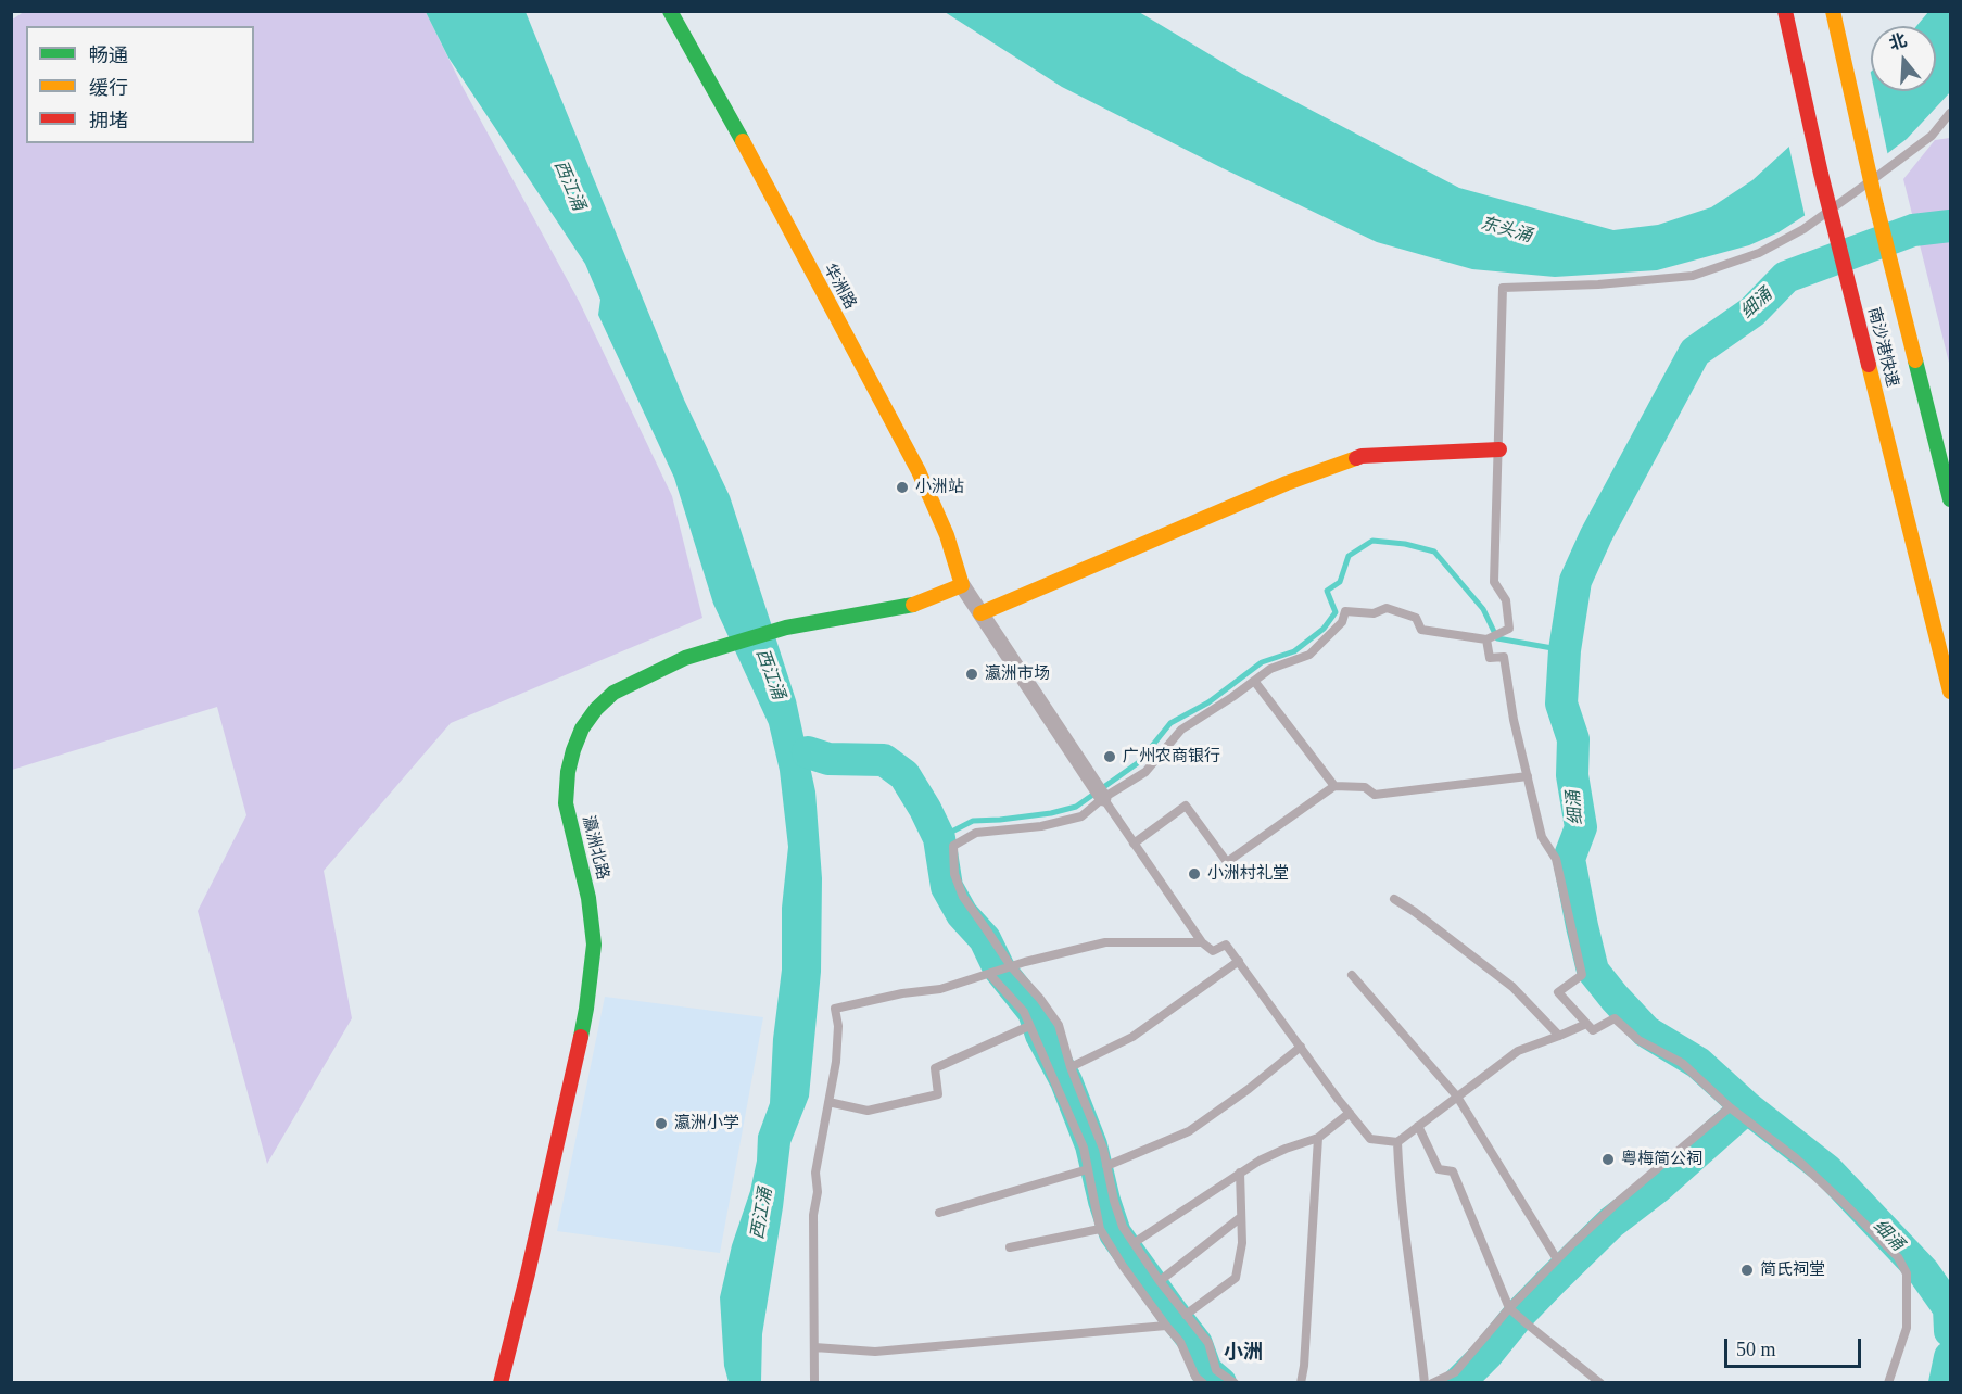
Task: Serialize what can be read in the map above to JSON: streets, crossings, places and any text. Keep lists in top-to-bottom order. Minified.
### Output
{"streets":{"main road":["华洲路","南沙港快速","瀛洲北路"]},"crossings":[["华洲路","瀛洲北路"]],"districts":["小洲"],"water":["西江涌","东头涌","细涌"],"places":["小洲站","瀛洲市场","广州农商银行","小洲村礼堂","瀛洲小学","粤梅简公祠","简氏祠堂"],"legend":["畅通","缓行","拥堵"],"scale_bar":"50 m","north":"top"}
